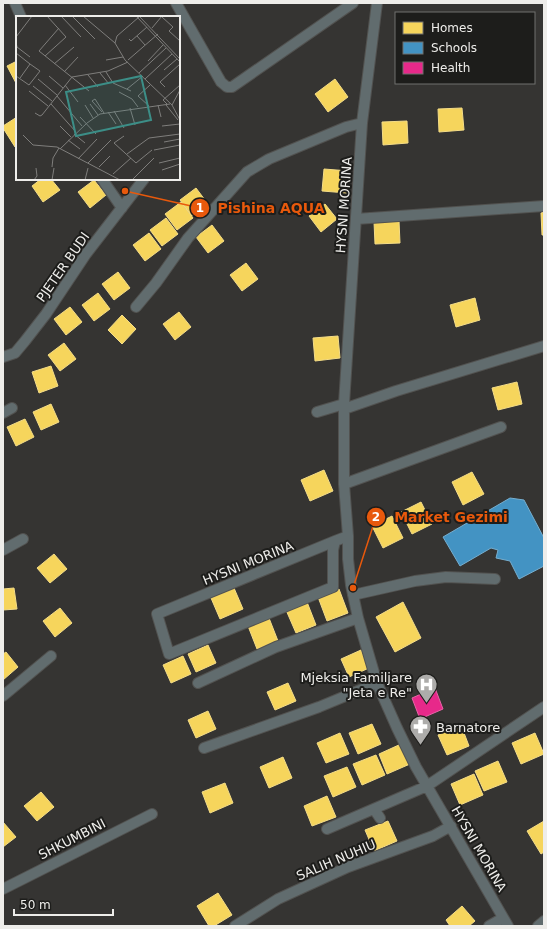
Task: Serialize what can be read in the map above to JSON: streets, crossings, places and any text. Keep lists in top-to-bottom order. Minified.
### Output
{"streets":{"street":["HYSNI MORINA","PJETER BUDI","SHKUMBINI","SALIH NUHIU"]},"crossings":[["HYSNI MORINA","SALIH NUHIU"]],"places":{"other":["Pishina AQUA","Market Gezimi"],"hospital":["Mjeksia Familjare \"Jeta e Re\""],"pharmacy":["Barnatore"]},"legend":["Homes","Schools","Health"],"scale_bar":"50 m"}
